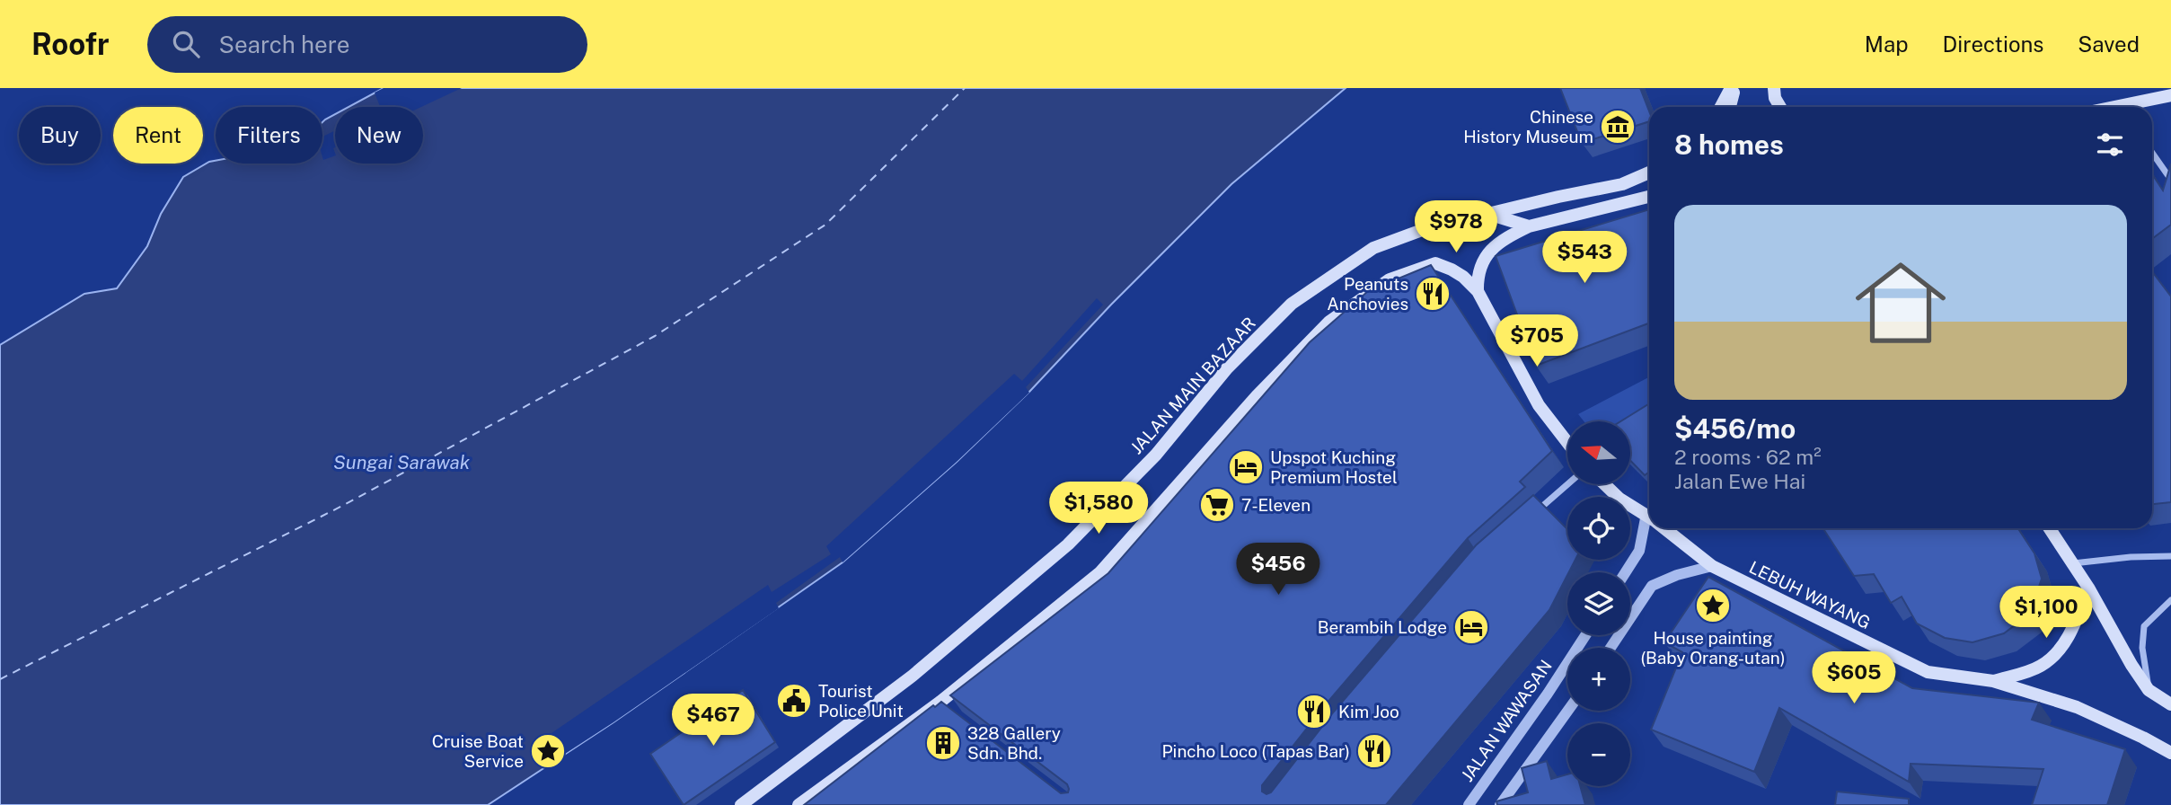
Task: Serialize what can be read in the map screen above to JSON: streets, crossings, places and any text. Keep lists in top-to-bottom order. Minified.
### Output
{"streets":{"main road":["JALAN MAIN BAZAAR","LEBUH WAYANG"],"street":["JALAN WAWASAN"]},"water":["Sungai Sarawak"],"places":{"museum":["Chinese History Museum"],"restaurant":["Peanuts Anchovies","Kim Joo","Pincho Loco (Tapas Bar)"],"hotel":["Upspot Kuching Premium Hostel","Berambih Lodge"],"supermarket":["7-Eleven"],"place":["House painting (Baby Orang-utan)","Cruise Boat Service"],"public building":["Tourist Police Unit"],"building":["328 Gallery Sdn. Bhd."]},"north":"left","page":{"header":"Roofr","search":"Search here","nav":["Map","Directions","Saved"],"chip":["Buy","Rent","Filters","New"],"heading":"8 homes","list":[{"name":"$456/mo","note":"2 rooms · 62 m² · Jalan Ewe Hai"}],"price":["$978","$543","$705","$1,580","$456","$1,100","$605","$467"],"map_buttons":["+","−"]}}
